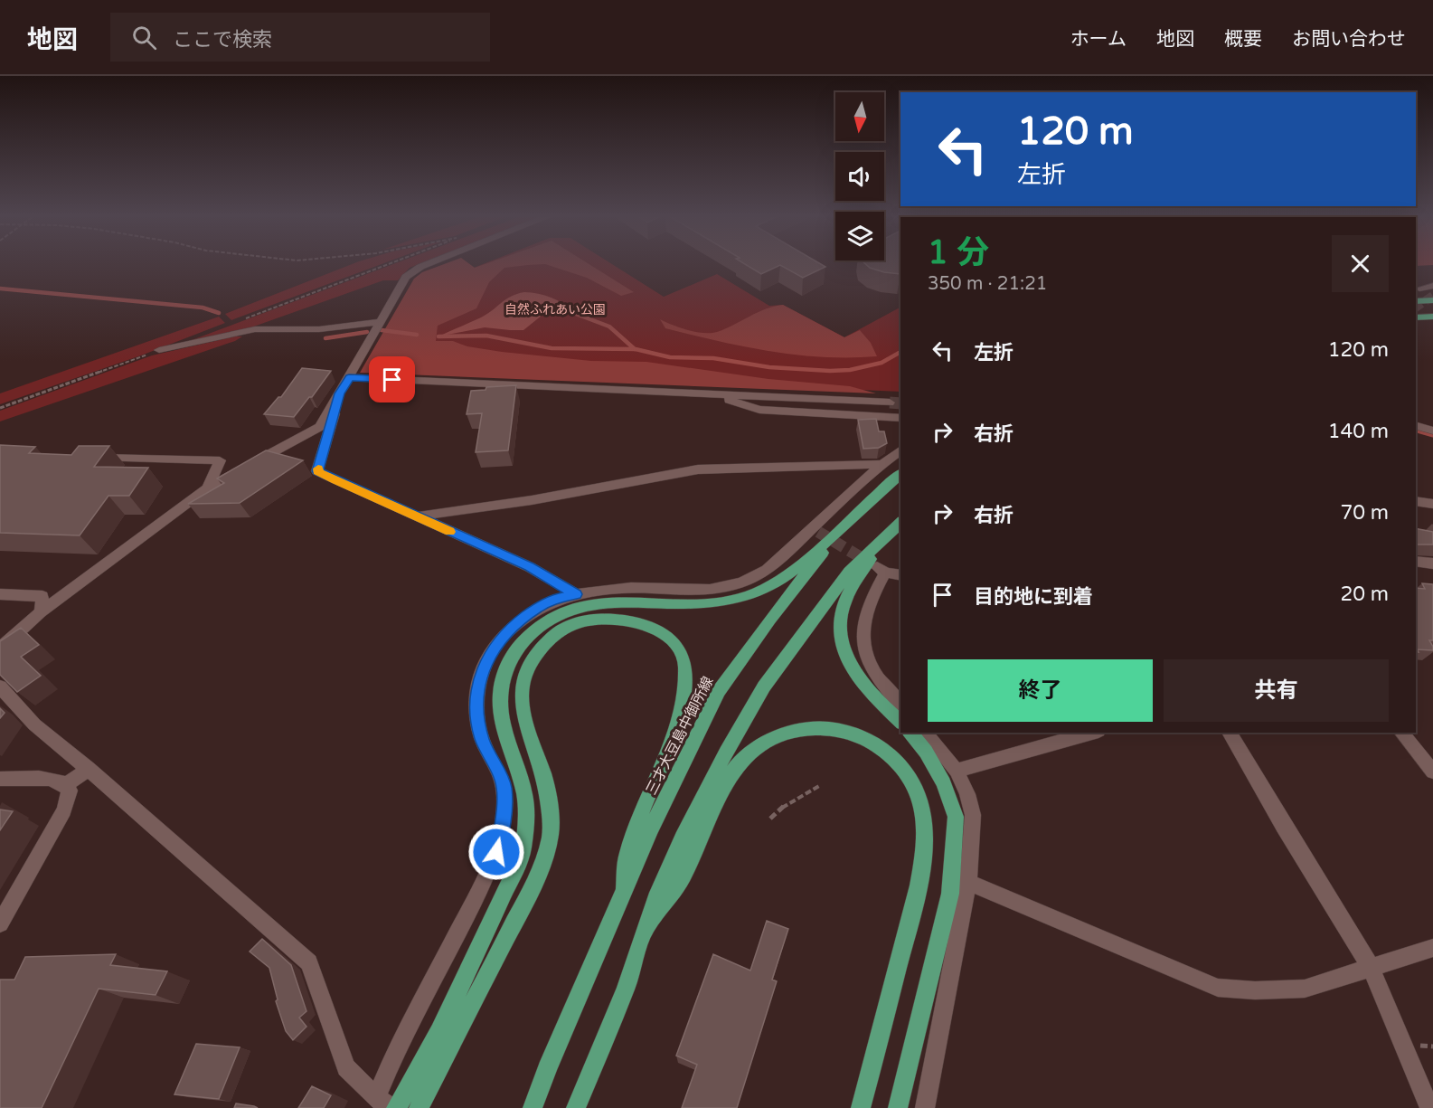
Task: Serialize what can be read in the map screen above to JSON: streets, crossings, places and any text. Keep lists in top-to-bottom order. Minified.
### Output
{"streets":{"main road":["三才大豆島中御所線"]},"parks":["自然ふれあい公園"],"north":"bottom","page":{"header":"地図","search":"ここで検索","nav":["ホーム","地図","概要","お問い合わせ"],"turn":["120 m","左折"],"heading":["1 分","350 m · 21:21"],"list":[{"name":"左折","value":"120 m"},{"name":"右折","value":"140 m"},{"name":"右折","value":"70 m"},{"name":"目的地に到着","value":"20 m"}],"buttons":["終了","共有"]}}
